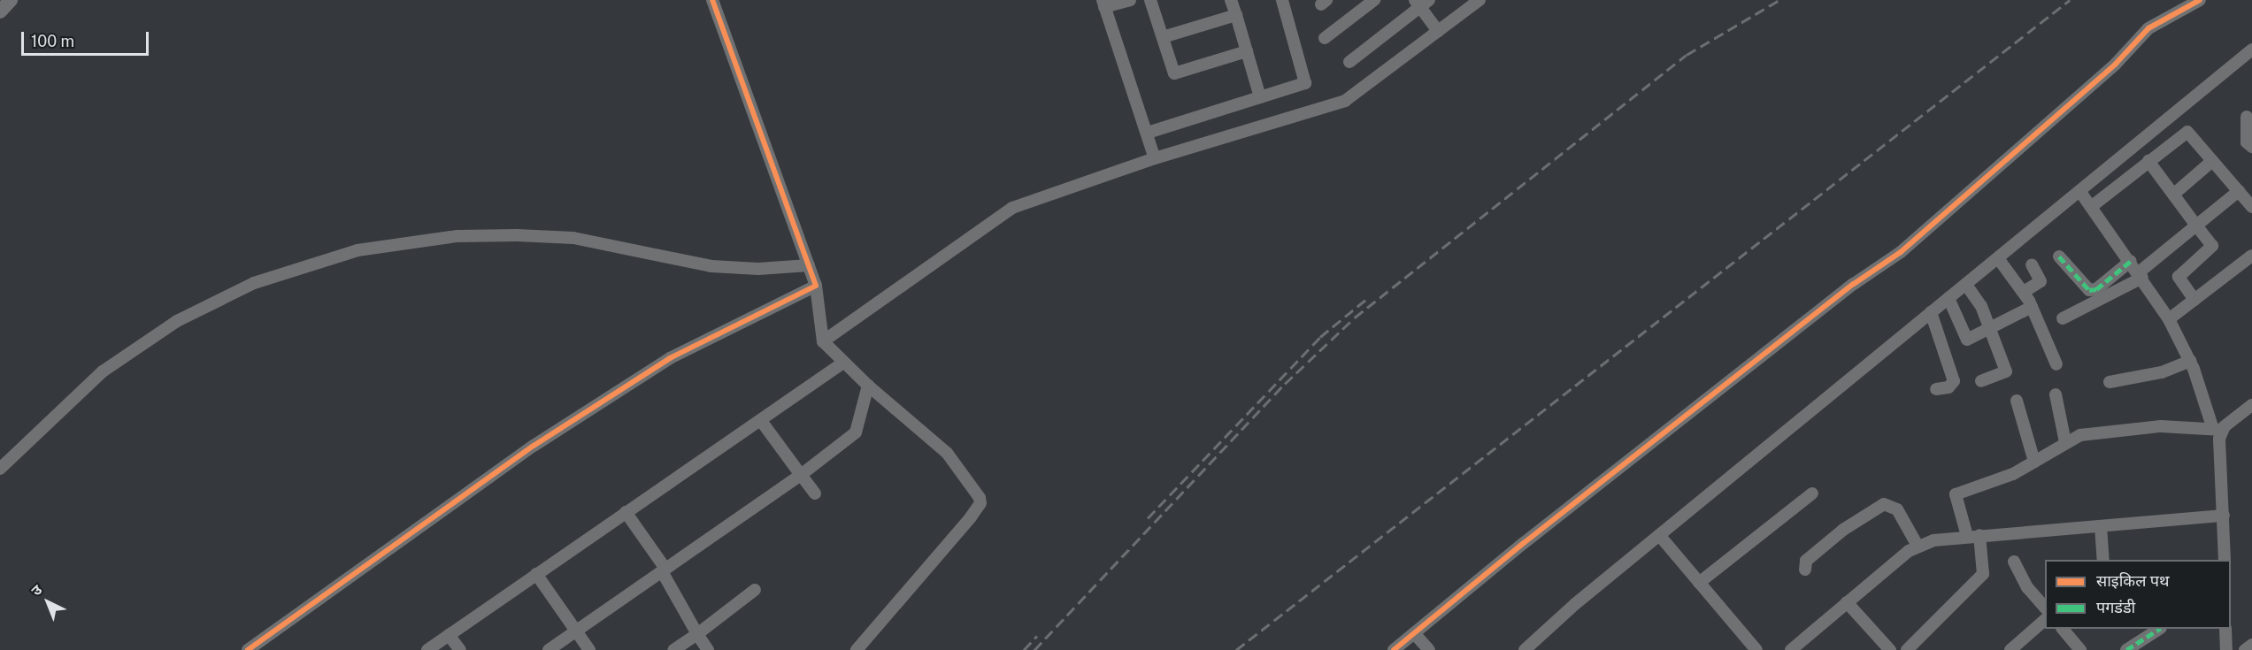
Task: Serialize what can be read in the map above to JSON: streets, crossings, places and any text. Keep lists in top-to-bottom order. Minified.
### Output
{"legend":["साइकिल पथ","पगडंडी"],"scale_bar":"100 m","north":"top left"}
